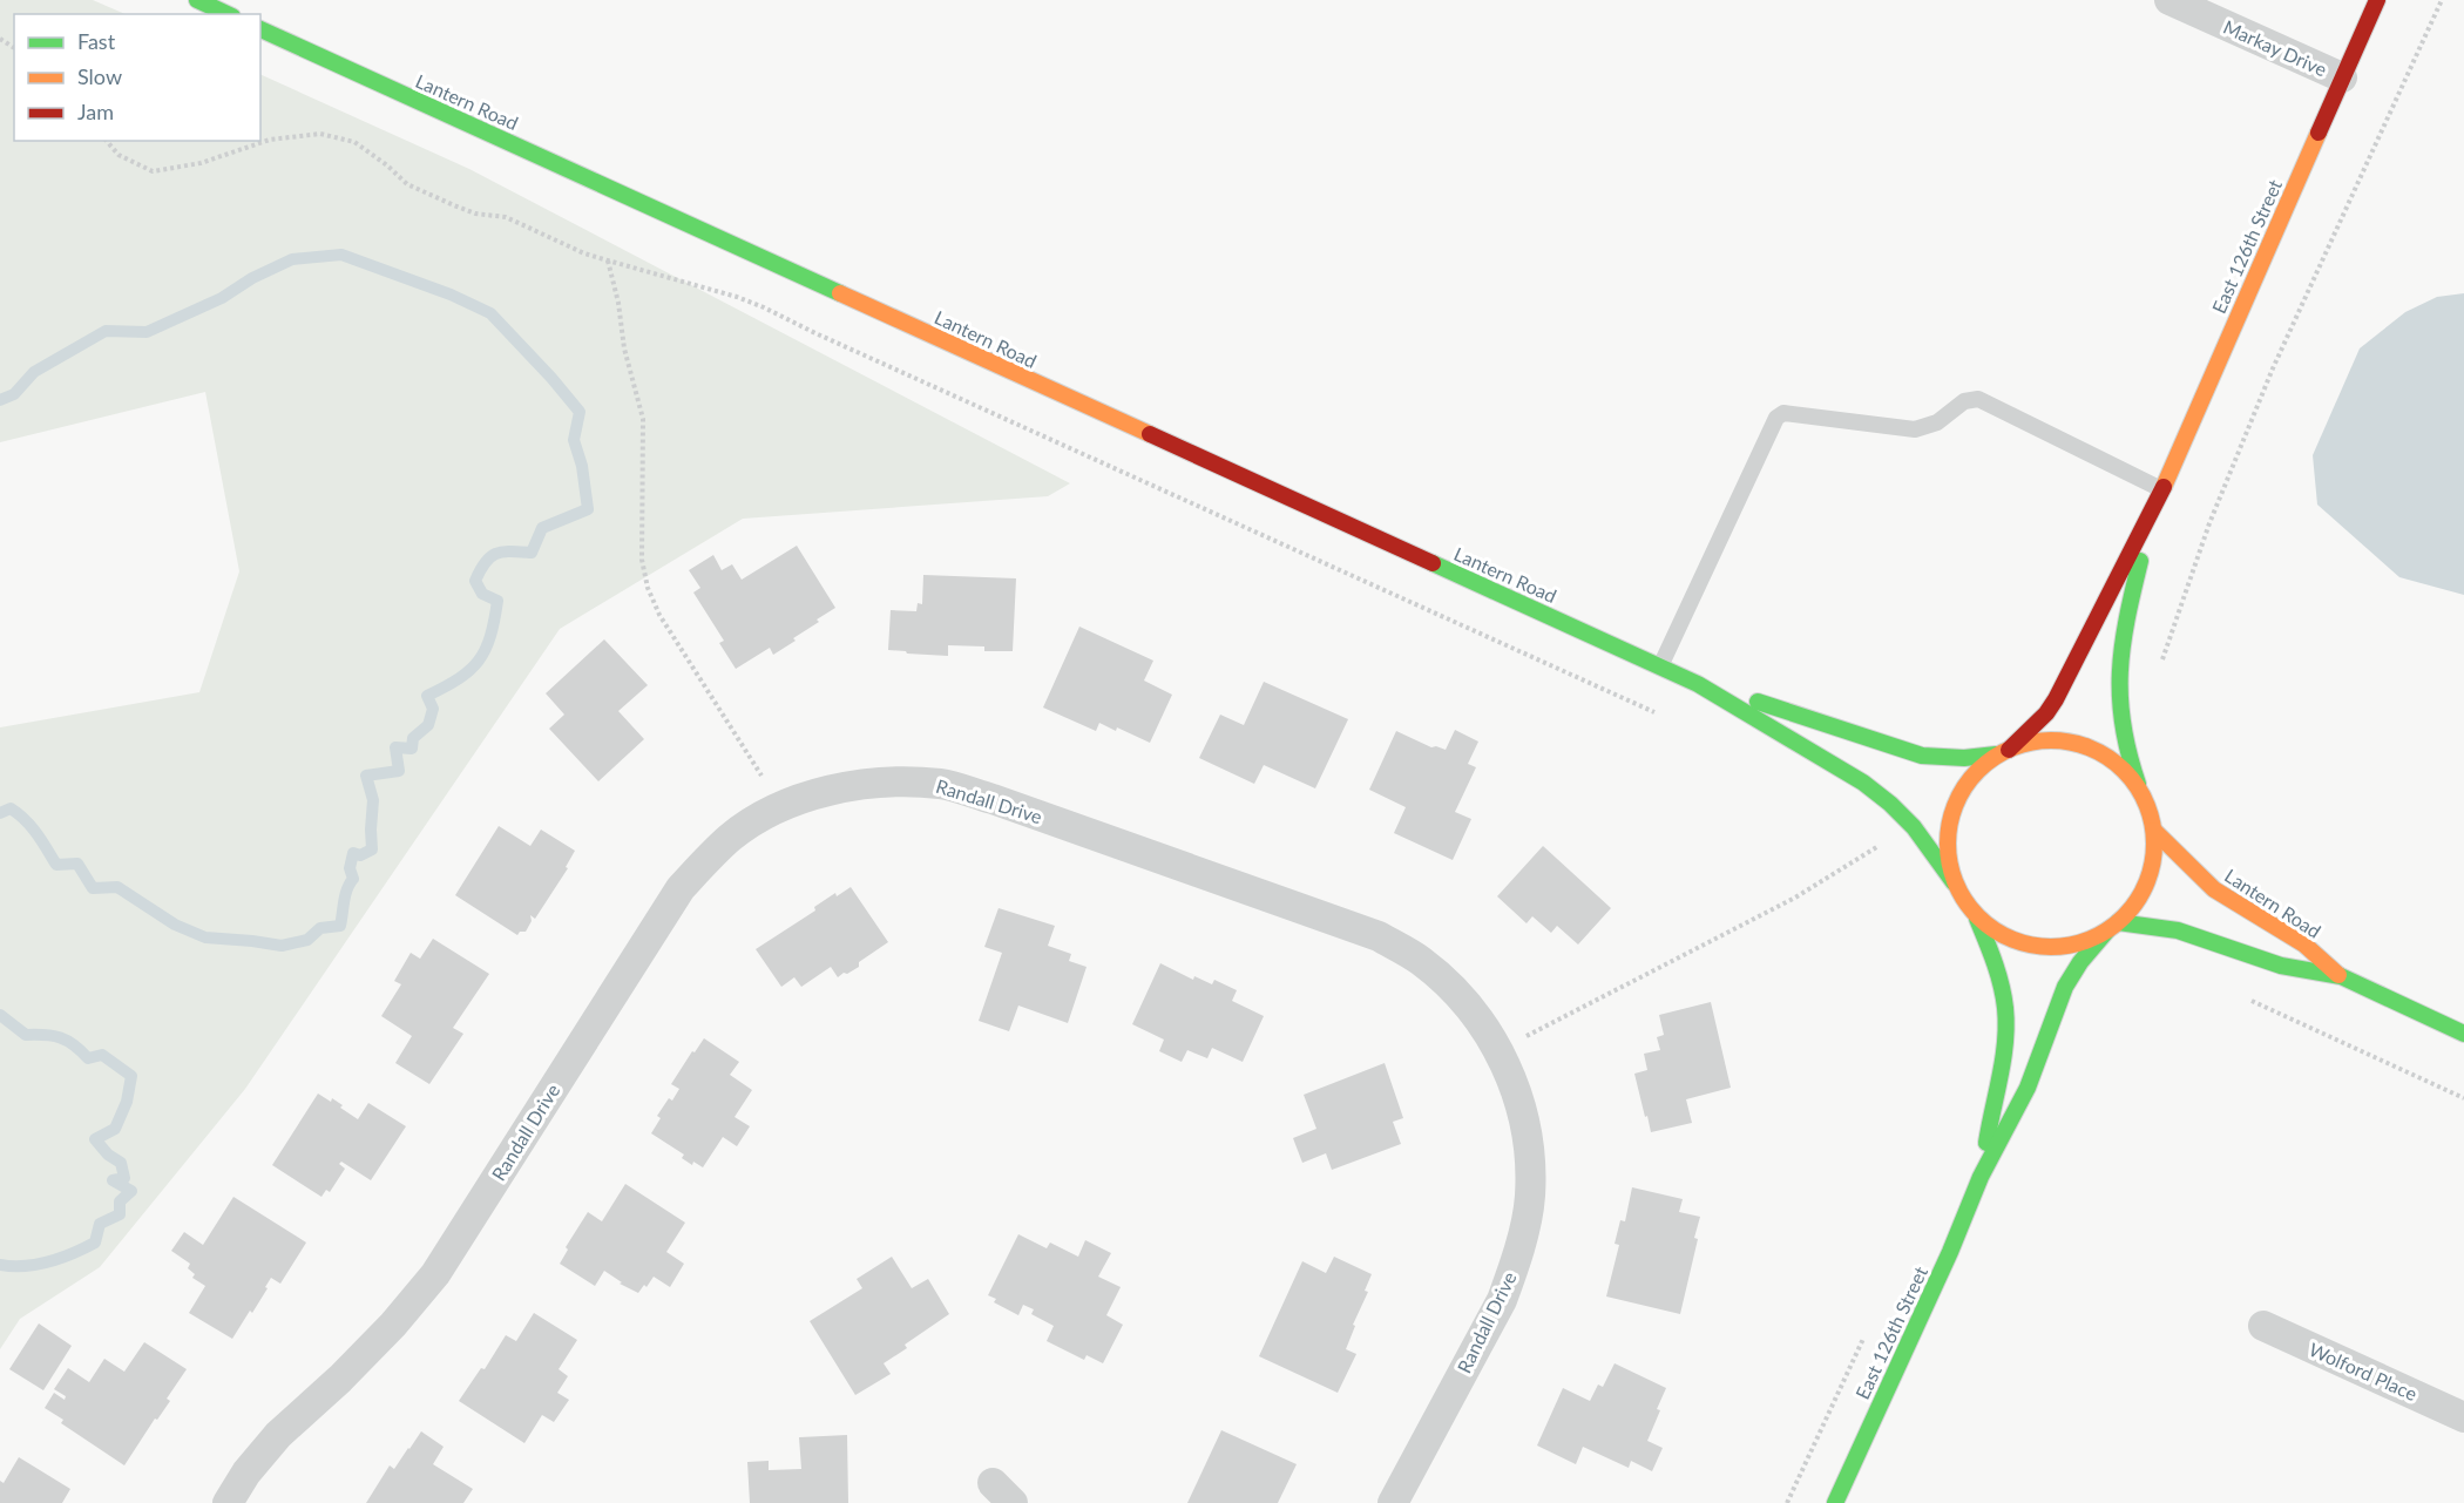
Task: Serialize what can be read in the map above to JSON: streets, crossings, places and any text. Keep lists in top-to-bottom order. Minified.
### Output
{"streets":{"street":["Markay Drive","Lantern Road","East 126th Street","Randall Drive","Wolford Place"]},"crossings":[["Markay Drive","East 126th Street"],["Lantern Road","East 126th Street"]],"legend":["Fast","Slow","Jam"]}
